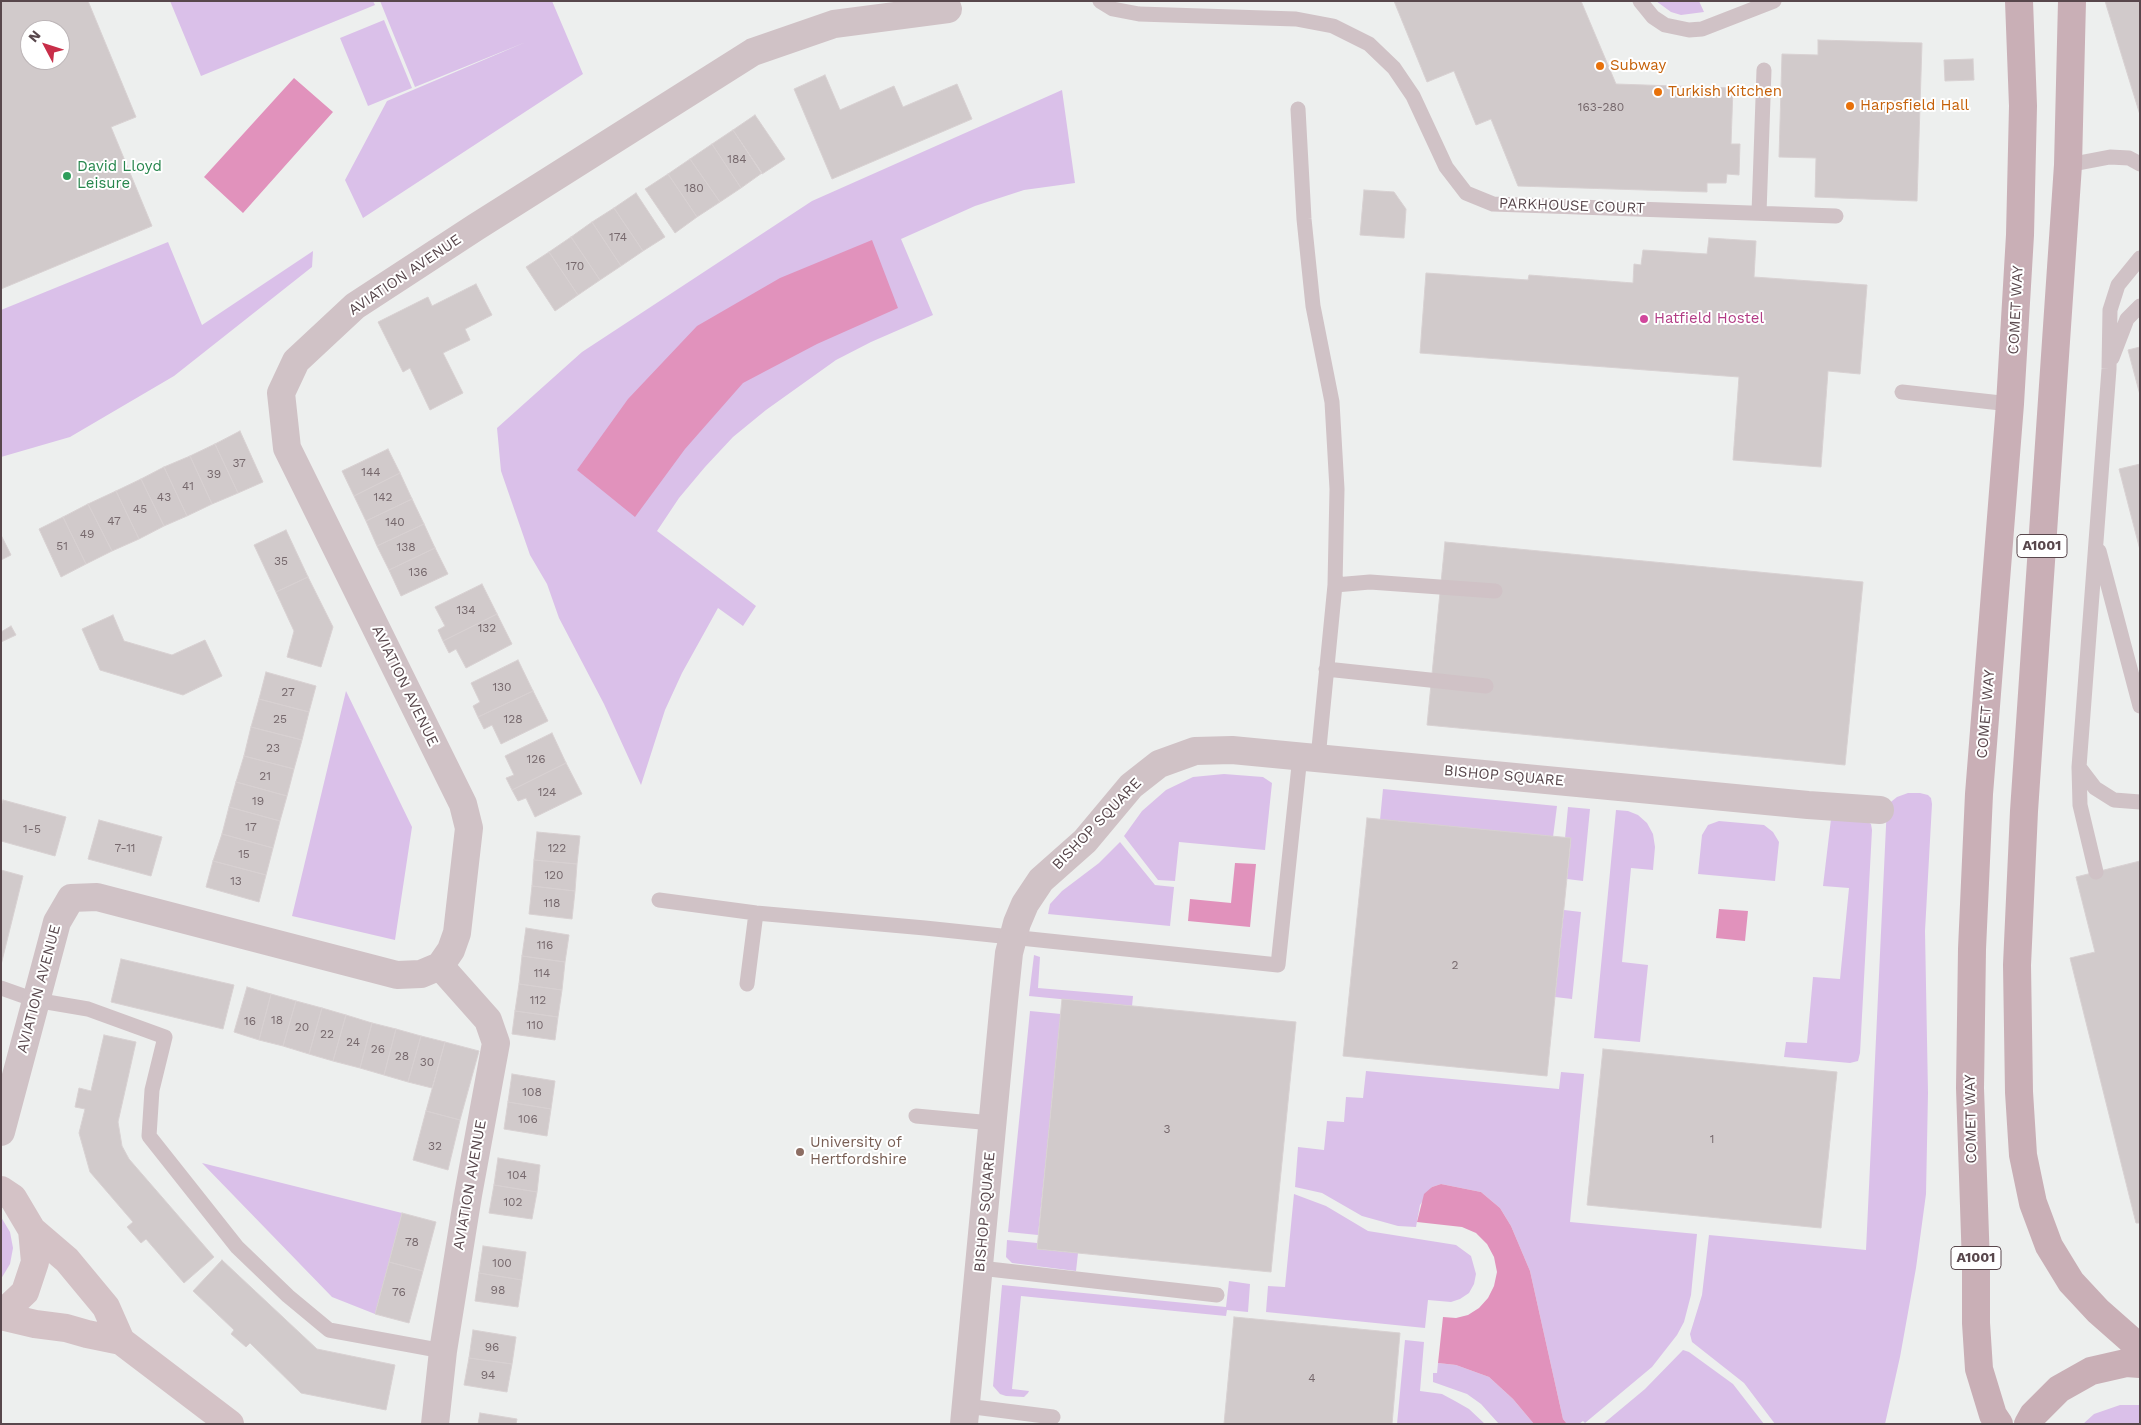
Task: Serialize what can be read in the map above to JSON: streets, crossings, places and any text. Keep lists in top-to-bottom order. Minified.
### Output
{"streets":{"main road":["COMET WAY","A1001"],"street":["AVIATION AVENUE","BISHOP SQUARE"],"lane":["PARKHOUSE COURT"]},"places":["Subway","Turkish Kitchen","Harpsfield Hall","David Lloyd Leisure","Hatfield Hostel","University of Hertfordshire"],"house_numbers":["163-280","184","180","174","170","37","144","39","41","43","142","45","47","140","49","51","138","35","136","134","132","130","27","25","128","23","126","21","124","19","17","1-5","7-11","122","15","120","13","118","116","2","114","112","18","16","110","20","22","24","26","28","30","108","106","3","1","32","104","102","78","100","98","76","96","94","4"],"north":"top left"}
